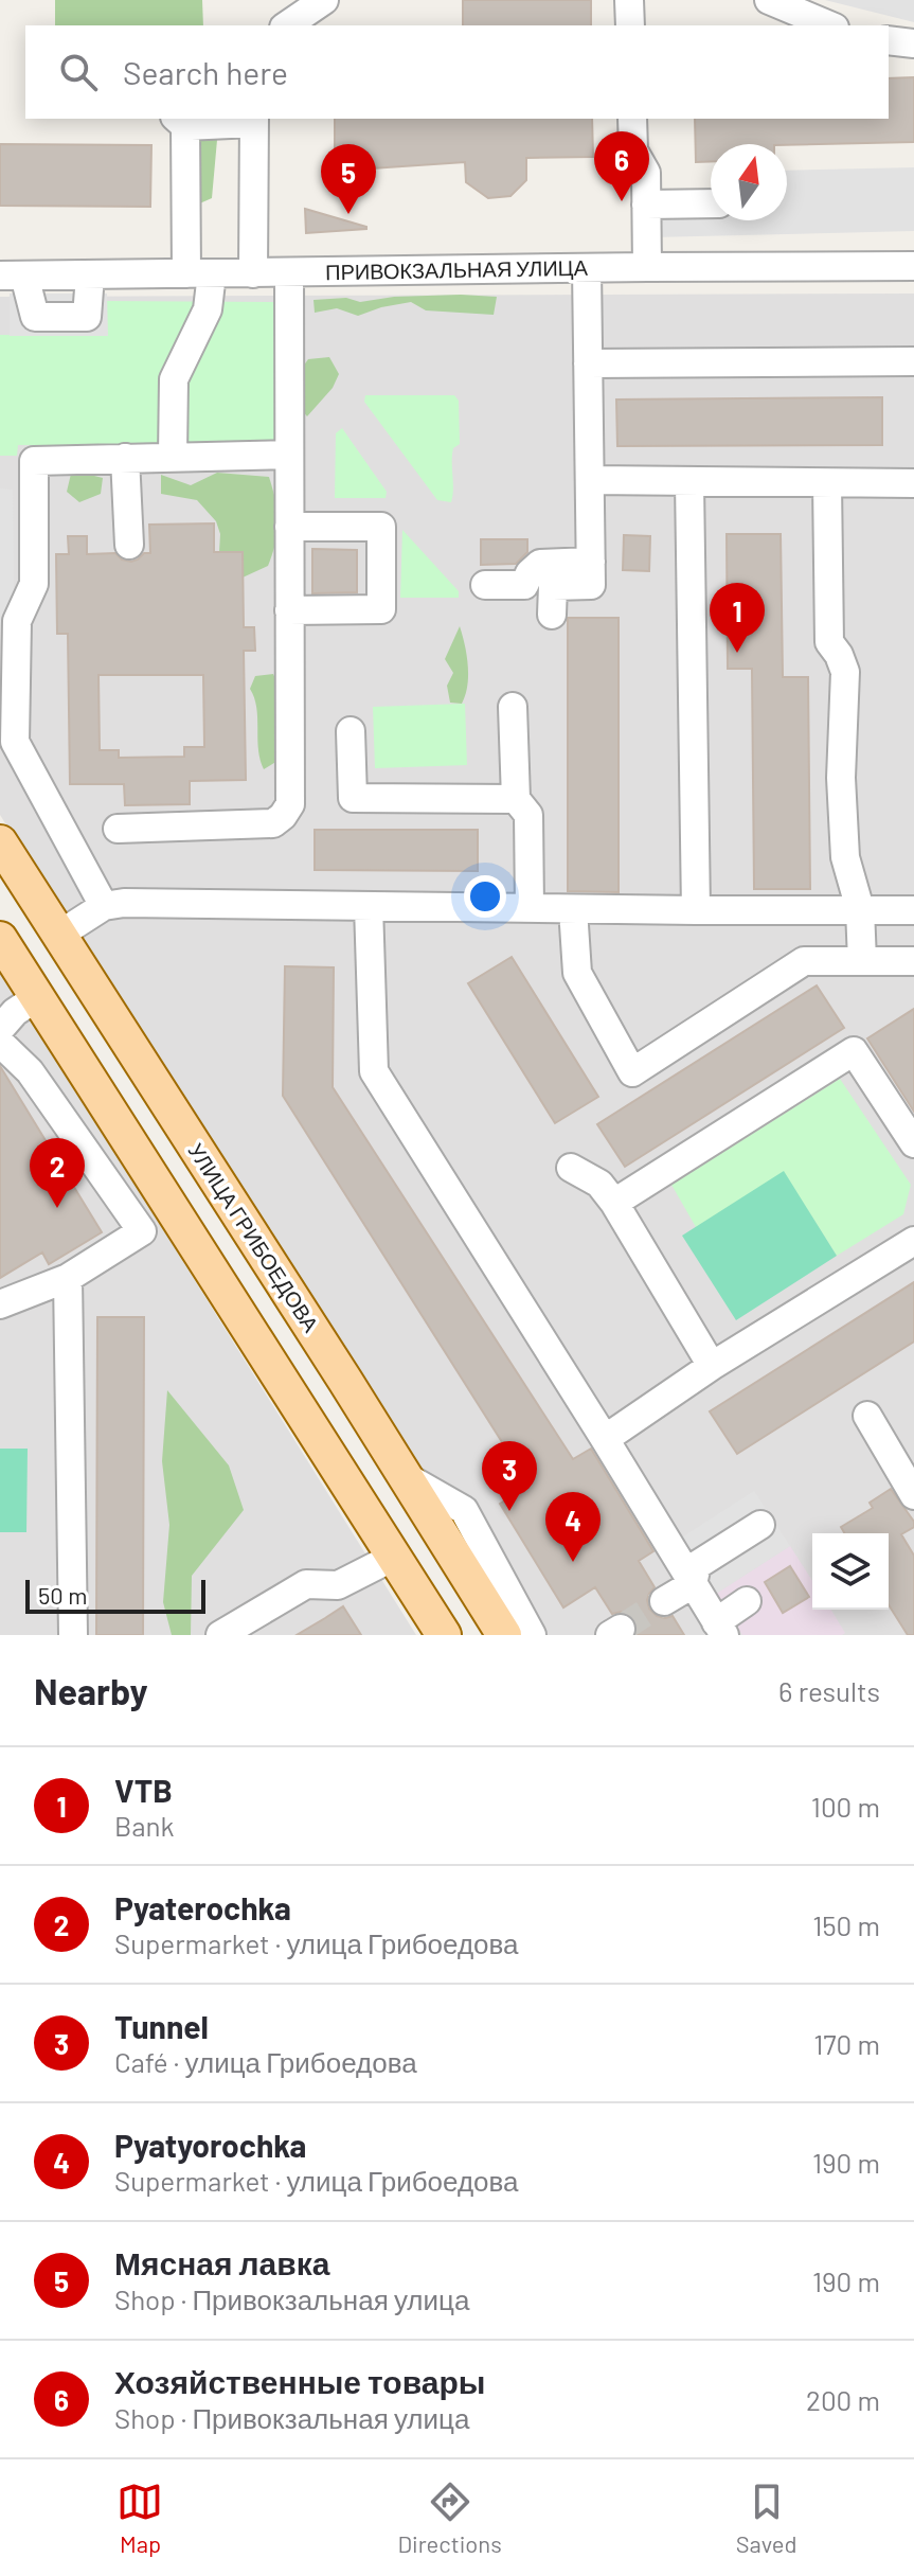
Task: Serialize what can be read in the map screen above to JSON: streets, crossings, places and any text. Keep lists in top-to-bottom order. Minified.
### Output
{"streets":{"main road":["УЛИЦА ГРИБОЕДОВА"],"street":["ПРИВОКЗАЛЬНАЯ УЛИЦА"]},"scale_bar":"50 m","north":"top","page":{"search":"Search here","pins":["6","5","1","2","3","4"],"scale":"50 m","heading":["Nearby","6 results"],"list":[{"mark":"1","name":"VTB","note":"Bank","value":"100 m"},{"mark":"2","name":"Pyaterochka","note":"Supermarket · улица Грибоедова","value":"150 m"},{"mark":"3","name":"Tunnel","note":"Café · улица Грибоедова","value":"170 m"},{"mark":"4","name":"Pyatyorochka","note":"Supermarket · улица Грибоедова","value":"190 m"},{"mark":"5","name":"Мясная лавка","note":"Shop · Привокзальная улица","value":"190 m"},{"mark":"6","name":"Хозяйственные товары","note":"Shop · Привокзальная улица","value":"200 m"}],"nav":["Map","Directions","Saved"]}}
